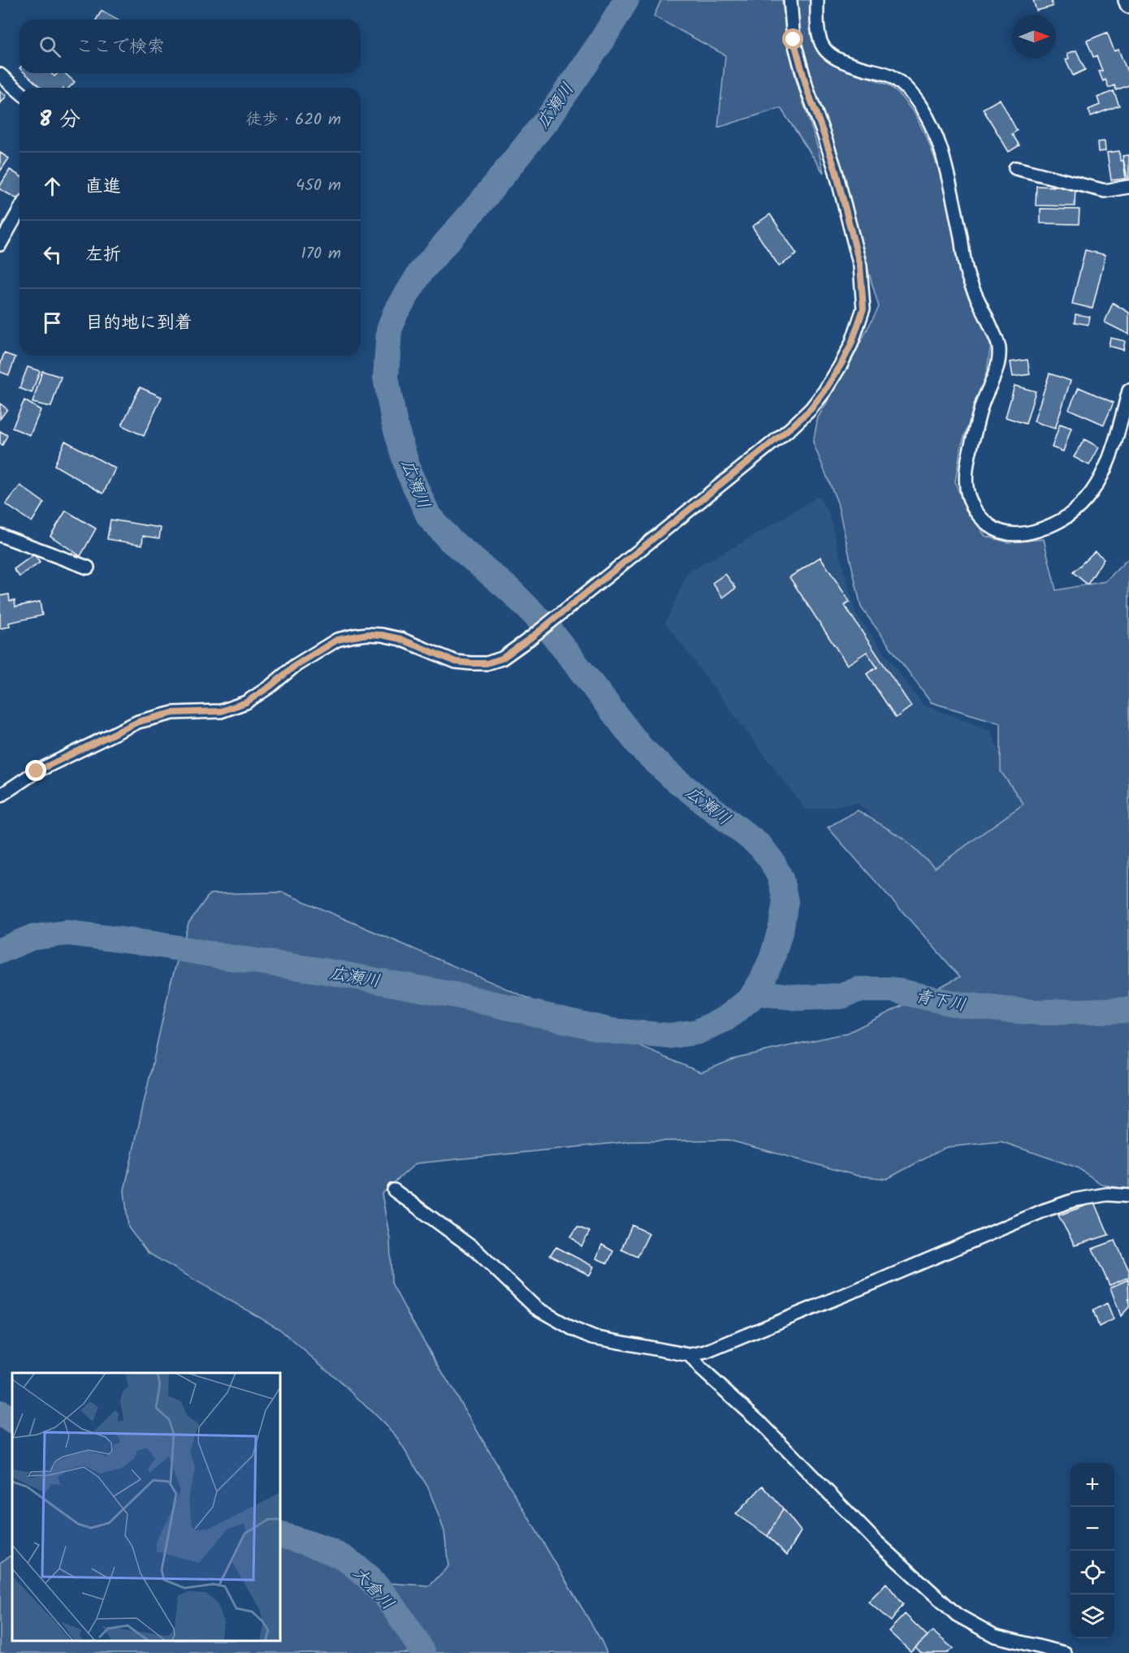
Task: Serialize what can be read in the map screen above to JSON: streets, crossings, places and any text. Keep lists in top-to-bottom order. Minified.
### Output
{"water":["広瀬川","青下川","大倉川"],"north":"right","page":{"search":"ここで検索","heading":["8 分","徒歩 · 620 m"],"list":[["直進","450 m"],["左折","170 m"],"目的地に到着"],"map_buttons":["+","−"]}}
